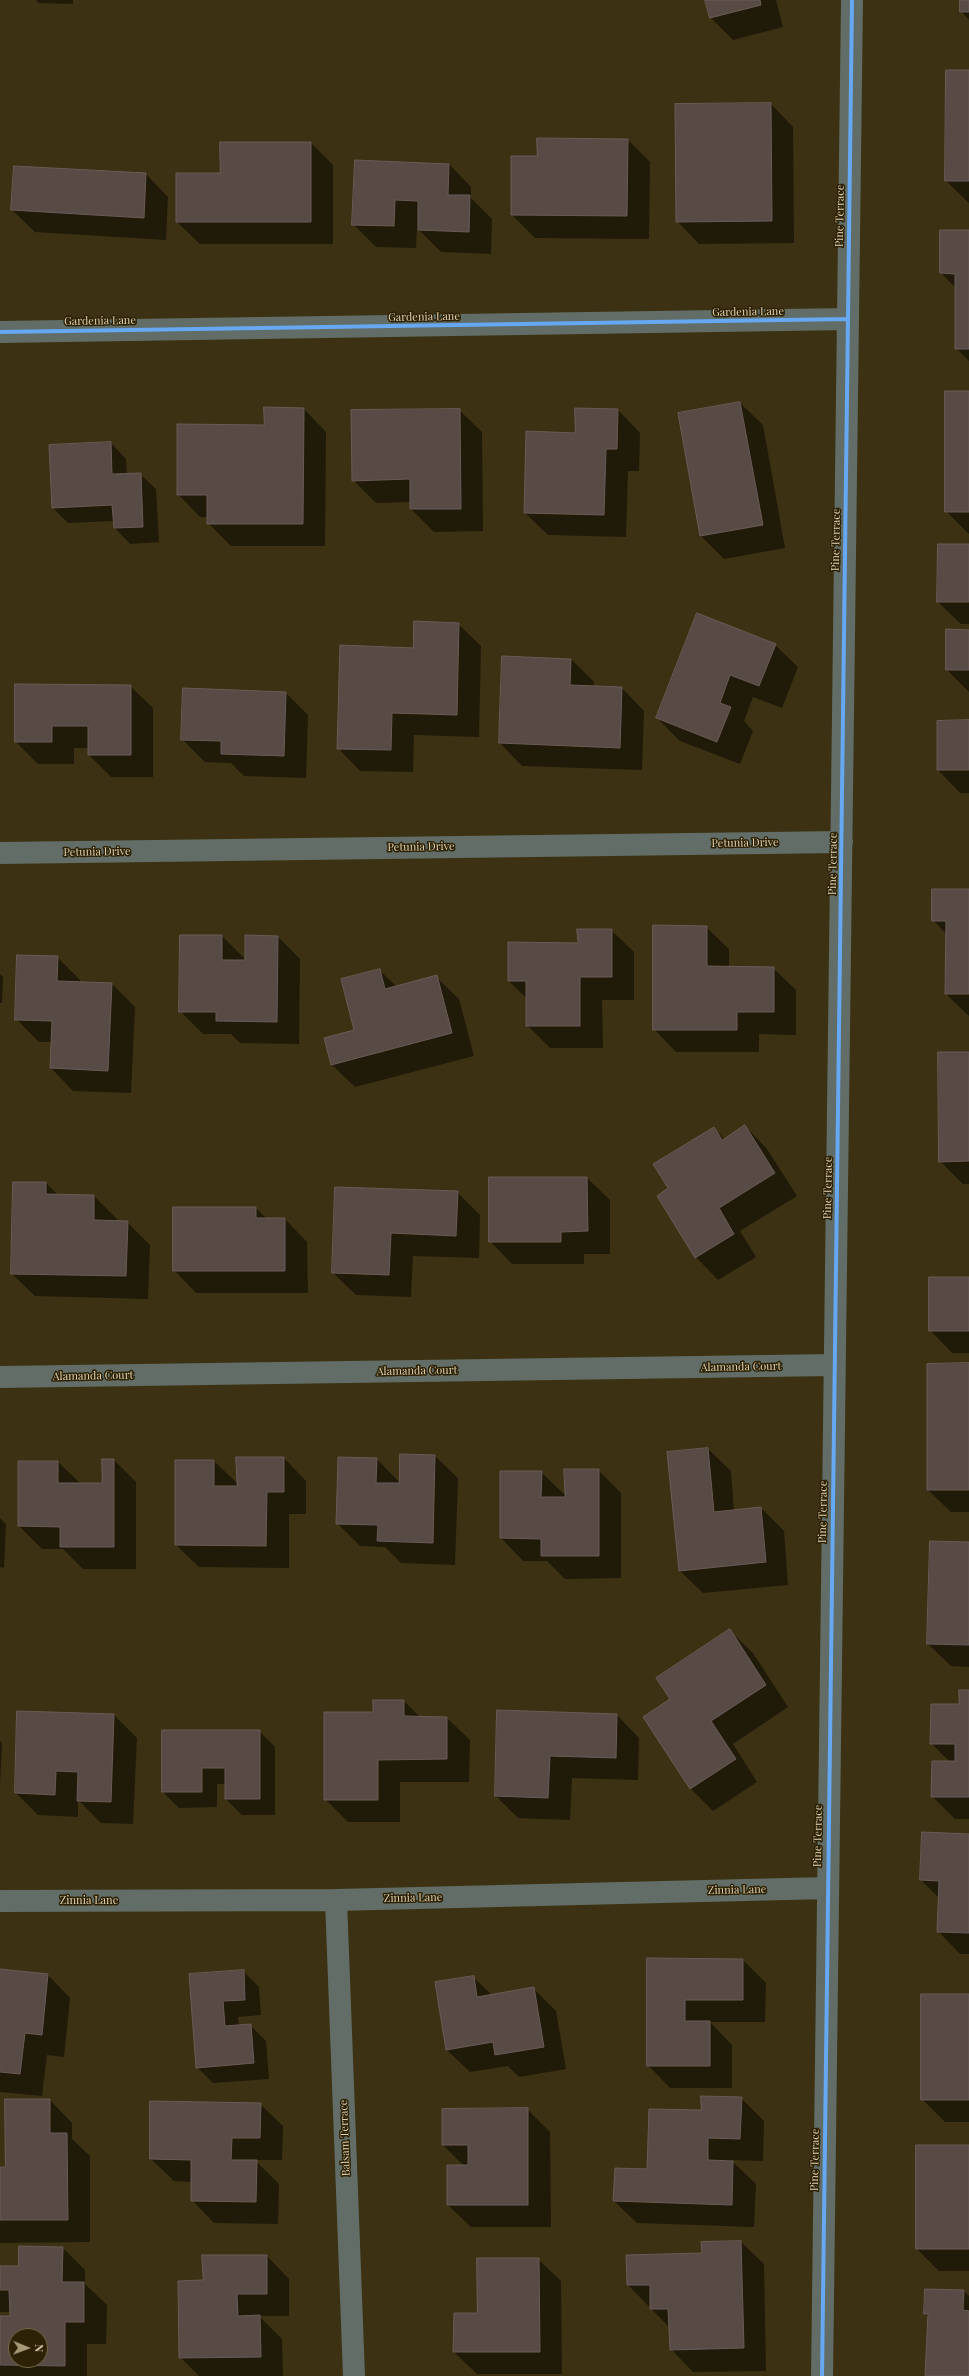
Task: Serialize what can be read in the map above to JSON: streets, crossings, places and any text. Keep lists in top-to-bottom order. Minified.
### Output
{"streets":{"street":["Pine Terrace","Gardenia Lane","Petunia Drive","Alamanda Court","Zinnia Lane","Balsam Terrace"]},"crossings":[["Pine Terrace","Gardenia Lane"],["Pine Terrace","Petunia Drive"],["Pine Terrace","Alamanda Court"],["Pine Terrace","Zinnia Lane"],["Zinnia Lane","Balsam Terrace"]],"north":"right"}
